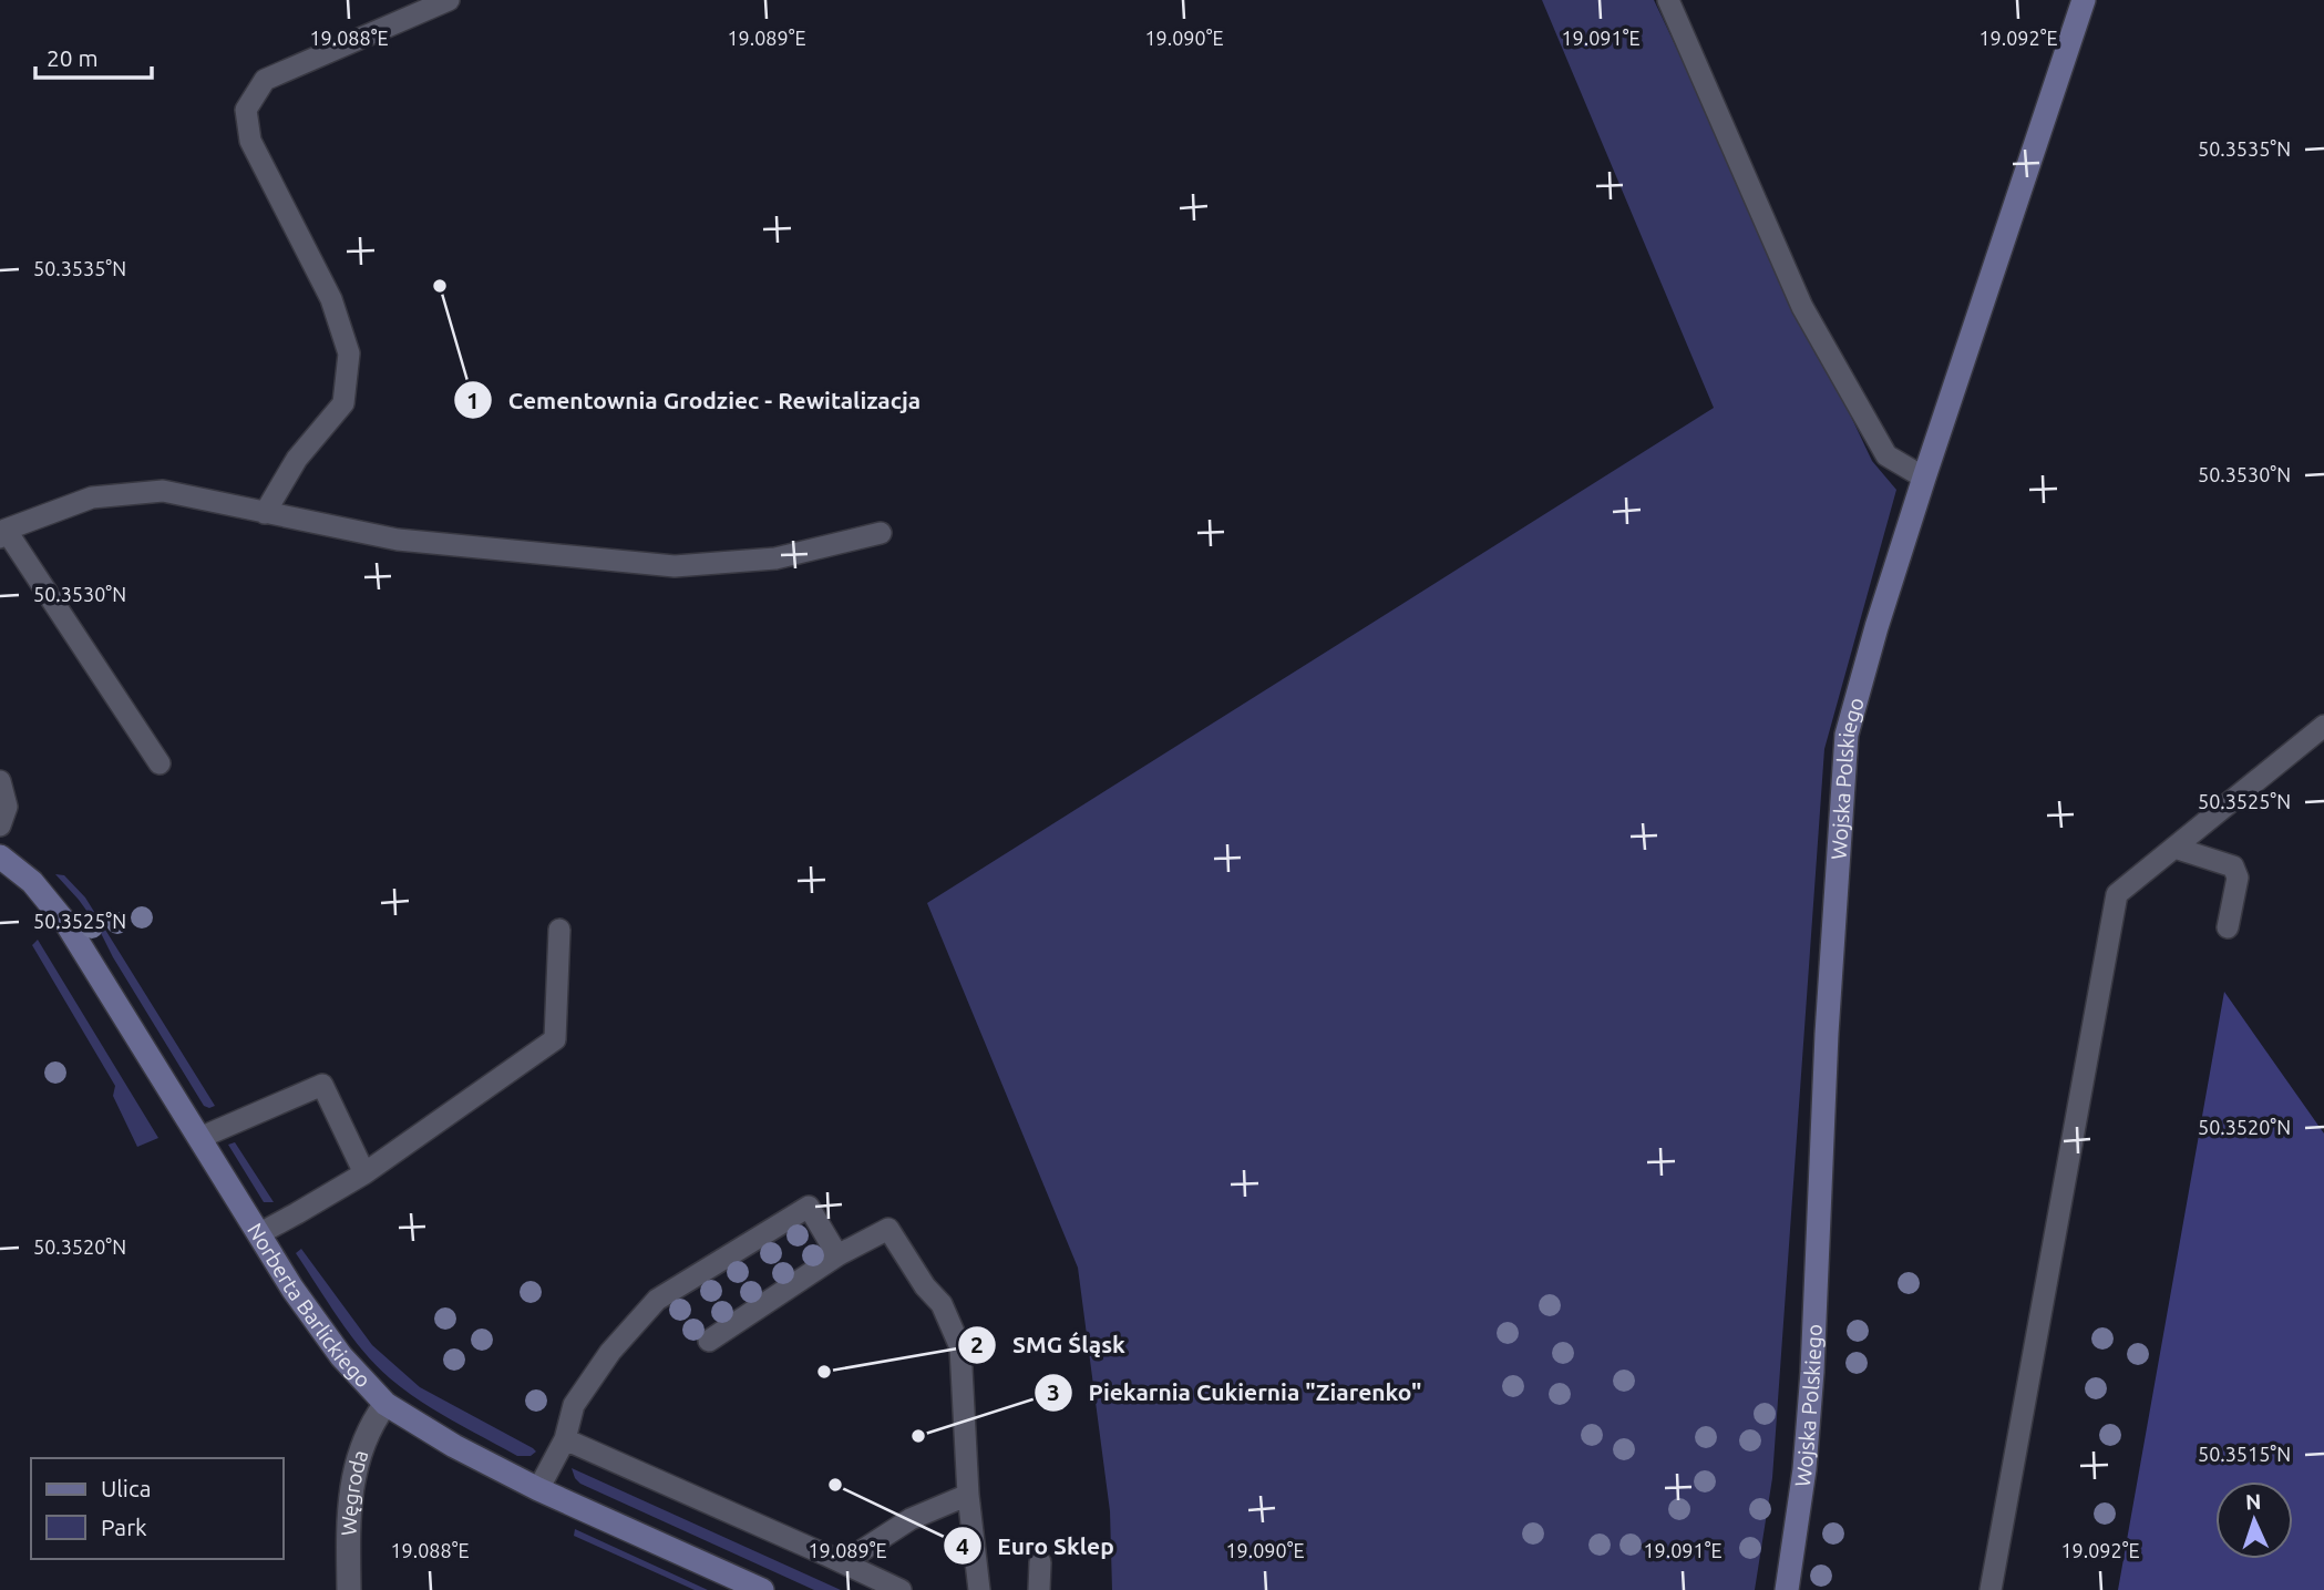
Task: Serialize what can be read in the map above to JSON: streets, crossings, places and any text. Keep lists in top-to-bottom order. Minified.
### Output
{"streets":{"street":["Wojska Polskiego","Norberta Barlickiego","Węgroda"]},"crossings":[["Norberta Barlickiego","Węgroda"]],"places":["Cementownia Grodziec - Rewitalizacja","SMG Śląsk","Piekarnia Cukiernia \"Ziarenko\"","Euro Sklep"],"legend":["Ulica","Park"],"scale_bar":"20 m","north":"top","coordinates":["19.088°E","19.089°E","19.090°E","19.091°E","19.092°E","50.3535°N","50.3530°N","50.3525°N","50.3520°N","50.3515°N"]}
